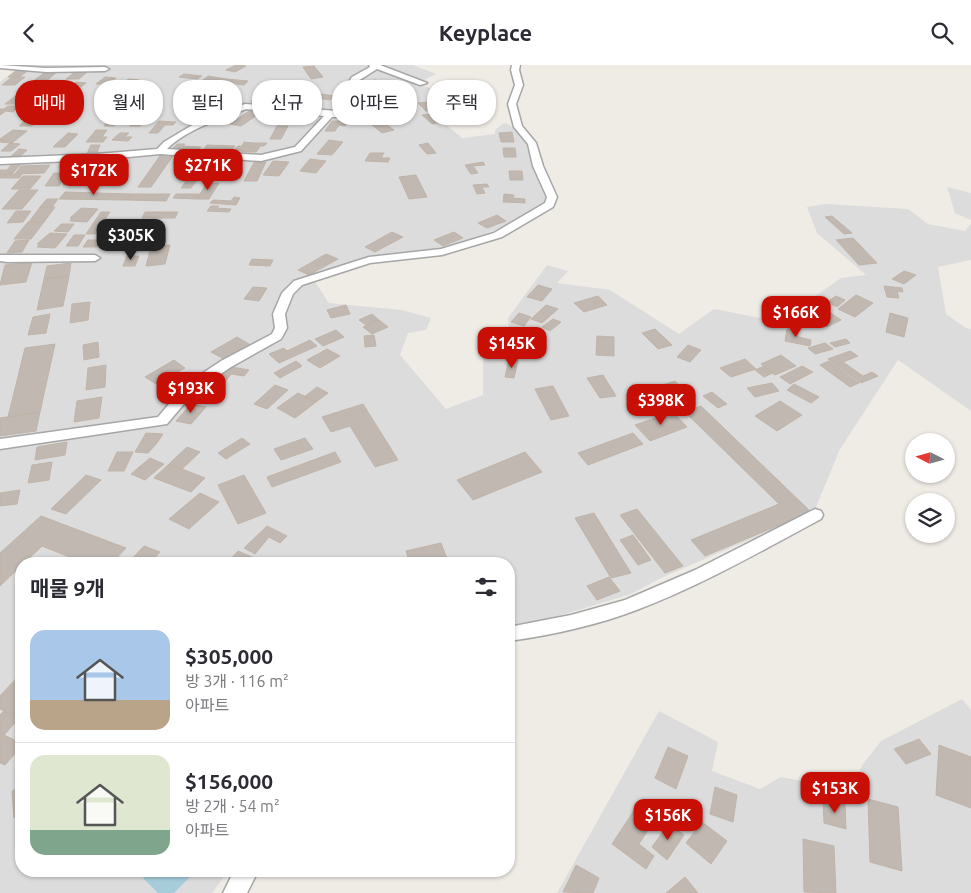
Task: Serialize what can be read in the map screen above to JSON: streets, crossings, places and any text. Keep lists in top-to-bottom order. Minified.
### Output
{"north":"left","page":{"header":"Keyplace","chip":["매매","월세","필터","신규","아파트","주택"],"price":["$271K","$172K","$305K","$166K","$145K","$193K","$398K","$153K","$156K"],"heading":"매물 9개","list":[{"name":"$305,000","note":"방 3개 · 116 m² · 아파트"},{"name":"$156,000","note":"방 2개 · 54 m² · 아파트"}]}}
